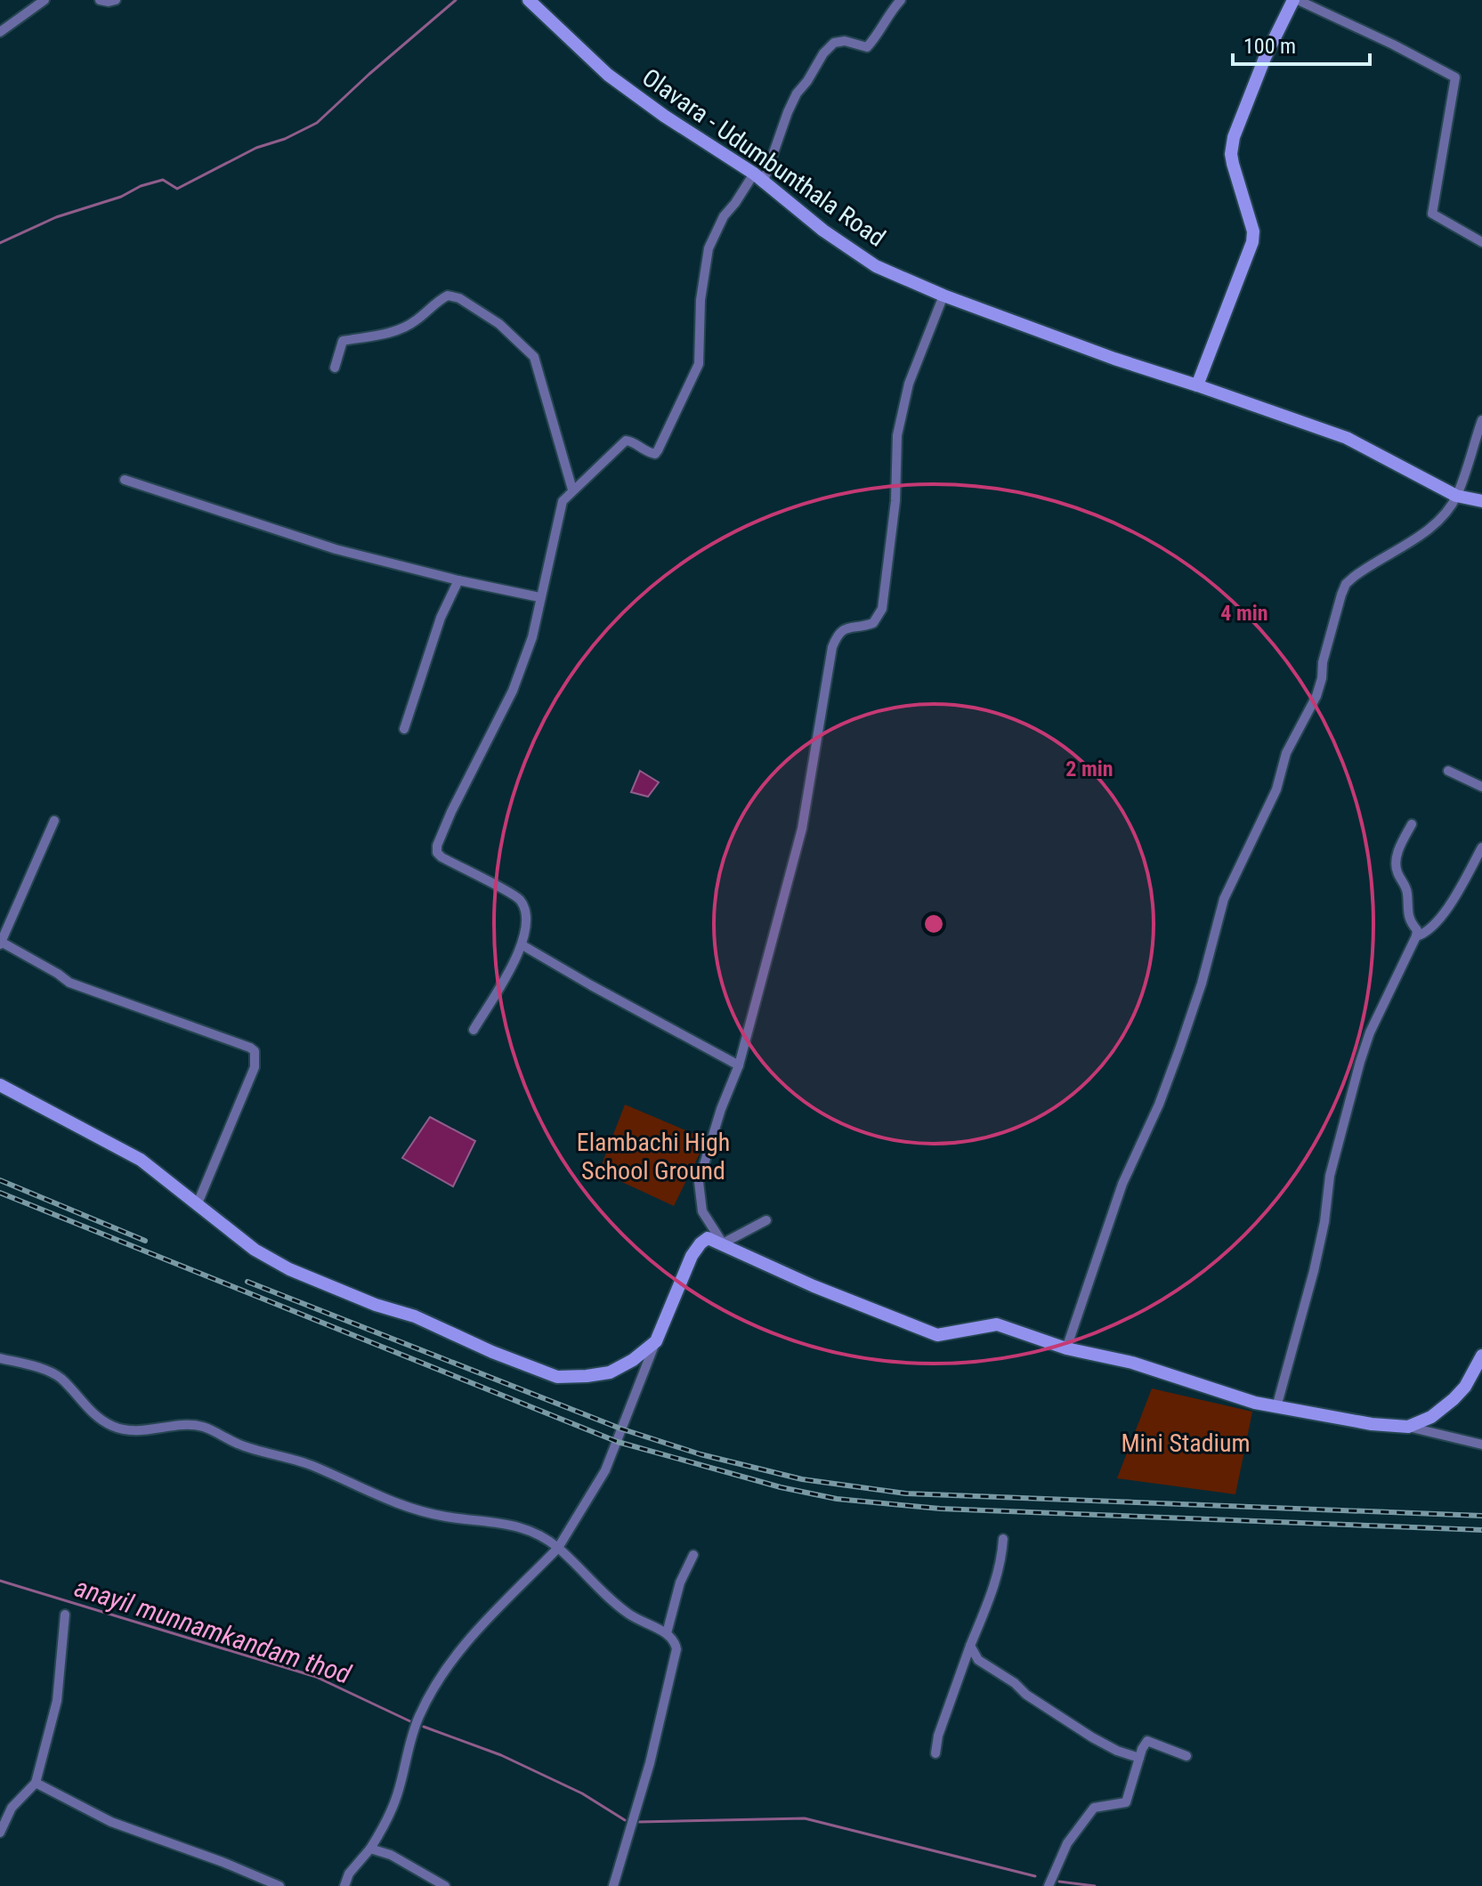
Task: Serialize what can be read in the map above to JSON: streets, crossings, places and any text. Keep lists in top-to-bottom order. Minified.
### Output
{"streets":{"main road":["Olavara - Udumbunthala Road"]},"water":["anayil munnamkandam thod"],"parks":["Elambachi High School Ground","Mini Stadium"],"scale_bar":"100 m","rings":["4 min","2 min"]}
